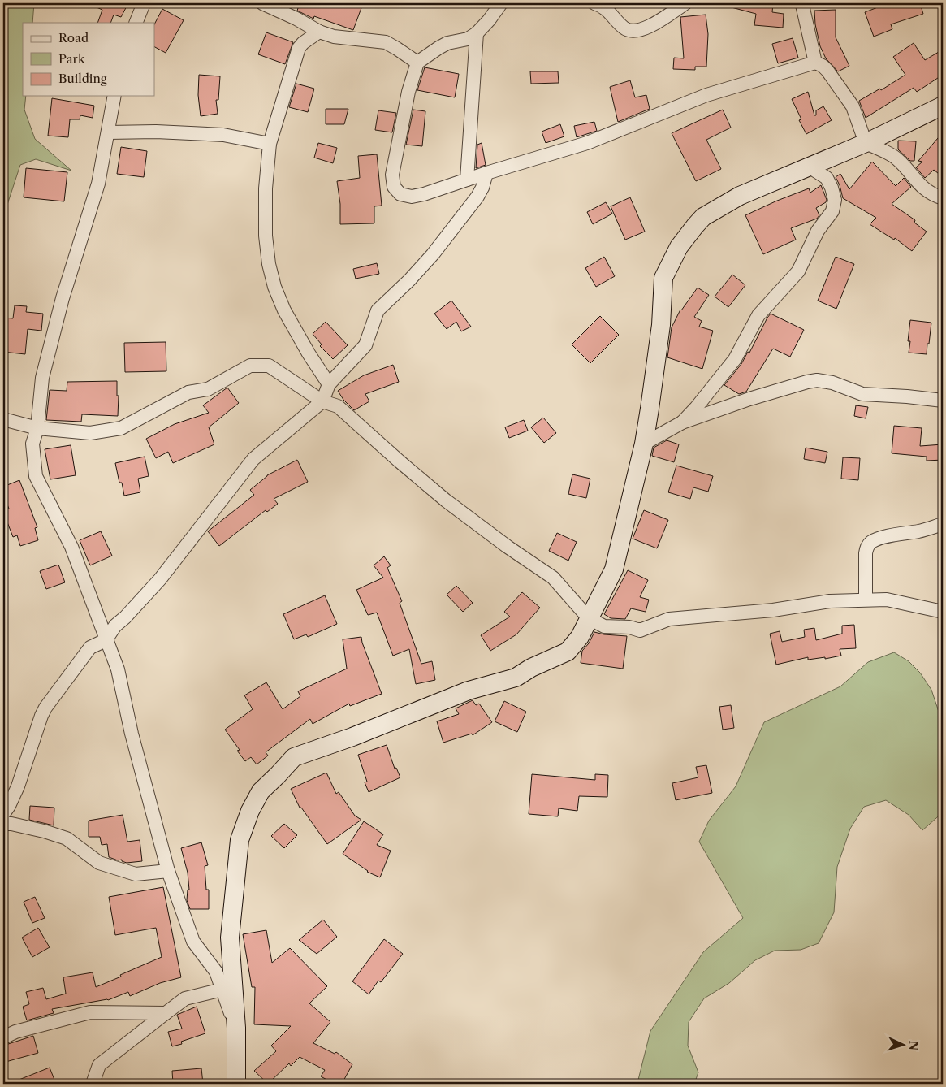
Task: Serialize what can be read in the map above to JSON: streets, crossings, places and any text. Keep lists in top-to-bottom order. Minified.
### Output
{"legend":["Road","Park","Building"],"north":"right"}
